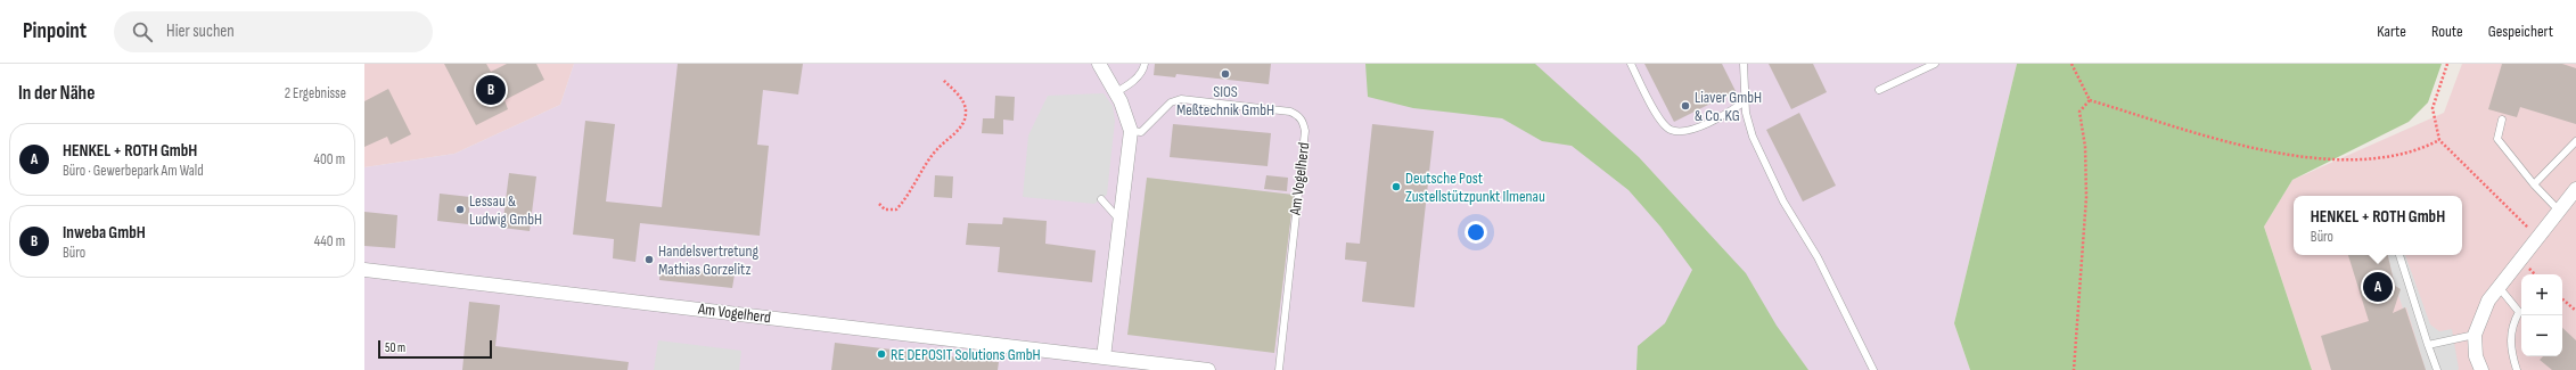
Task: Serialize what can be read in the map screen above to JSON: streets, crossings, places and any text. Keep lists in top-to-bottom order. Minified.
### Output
{"streets":{"street":["Am Vogelherd"]},"places":["SIOS Meßtechnik GmbH","Liaver GmbH & Co. KG","Deutsche Post Zustellstützpunkt Ilmenau","Lessau & Ludwig GmbH","Handelsvertretung Mathias Gorzelitz","RE DEPOSIT Solutions GmbH"],"scale_bar":"50 m","page":{"header":"Pinpoint","search":"Hier suchen","nav":["Karte","Route","Gespeichert"],"heading":["In der Nähe","2 Ergebnisse"],"pins":["B","A"],"list":[{"mark":"A","name":"HENKEL + ROTH GmbH","note":"Büro · Gewerbepark Am Wald","value":"400 m"},{"mark":"B","name":"Inweba GmbH","note":"Büro","value":"440 m"}],"popup":["HENKEL + ROTH GmbH","Büro"],"map_buttons":["+","−"],"scale":"50 m"}}
